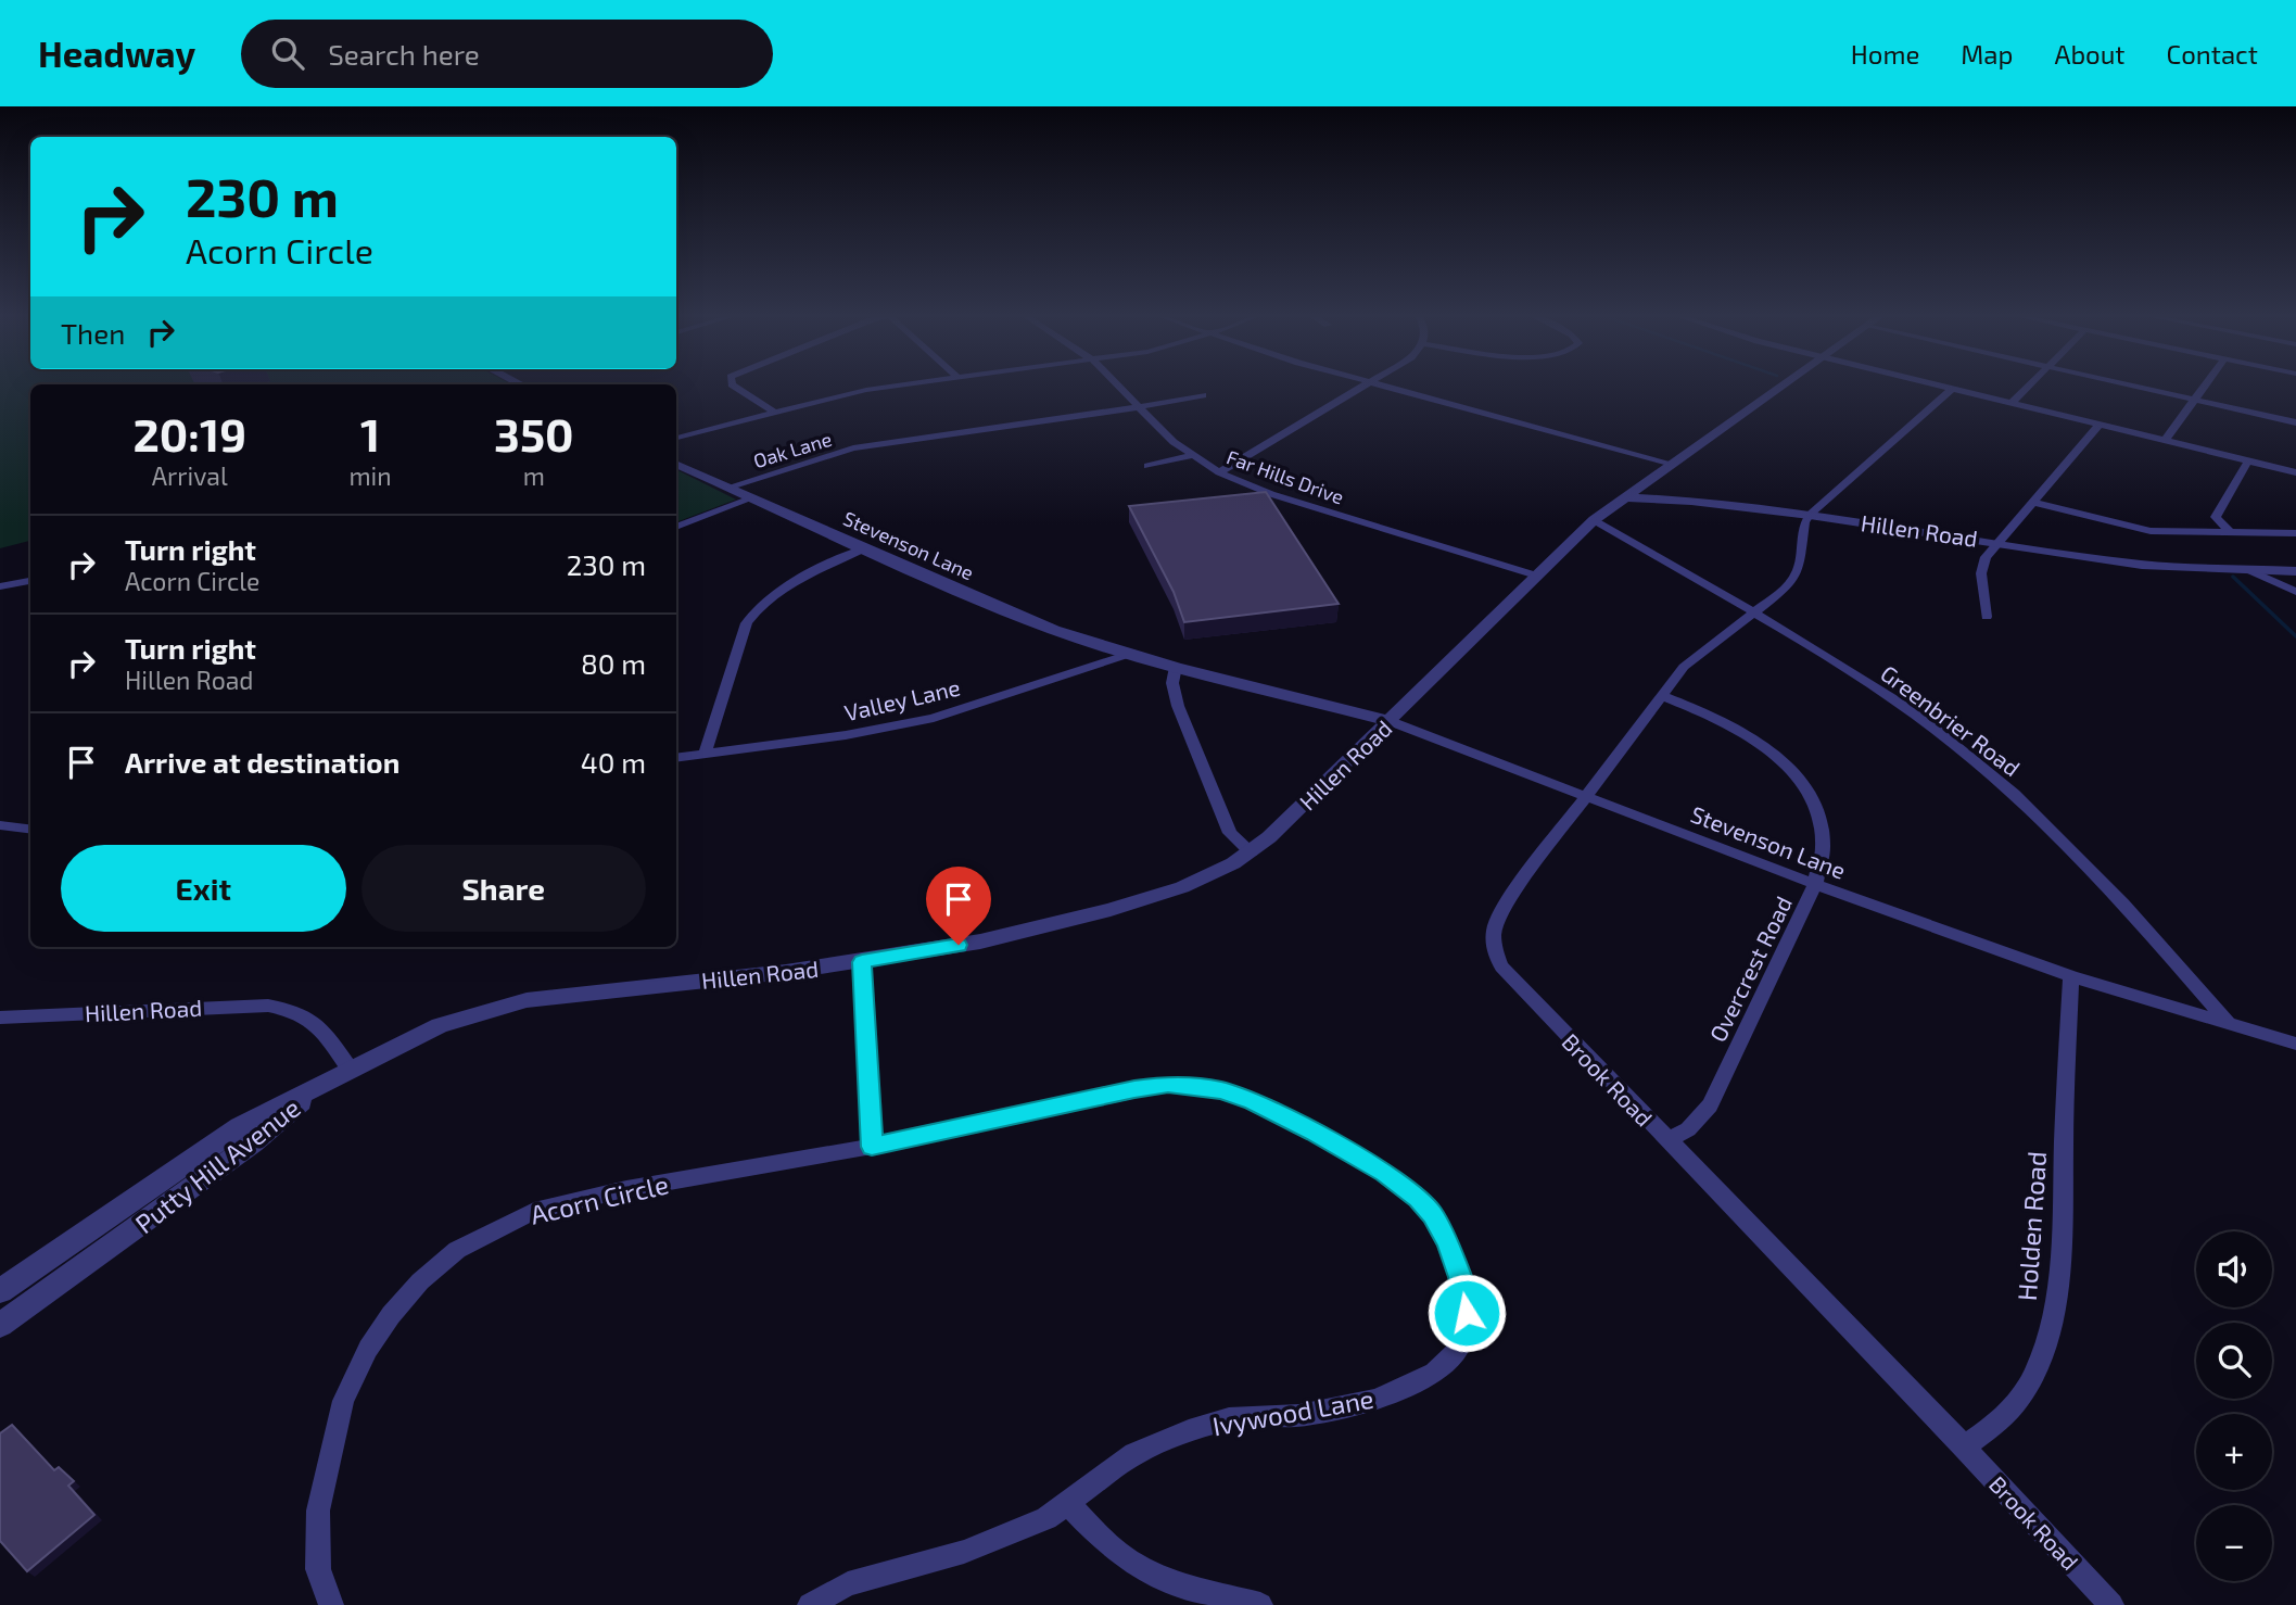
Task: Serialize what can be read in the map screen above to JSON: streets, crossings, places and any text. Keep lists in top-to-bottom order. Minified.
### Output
{"streets":{"street":["Oak Lane","Far Hills Drive","Hillen Road","Stevenson Lane","Valley Lane","Greenbrier Road","Overcrest Road","Brook Road","Putty Hill Avenue","Acorn Circle","Holden Road","Ivywood Lane"]},"crossings":[["Oak Lane","Far Hills Drive"],["Oak Lane","Stevenson Lane"],["Far Hills Drive","Hillen Road"],["Hillen Road","Stevenson Lane"],["Hillen Road","Greenbrier Road"],["Hillen Road","Brook Road"],["Hillen Road","Putty Hill Avenue"],["Stevenson Lane","Valley Lane"],["Stevenson Lane","Greenbrier Road"],["Stevenson Lane","Overcrest Road"],["Stevenson Lane","Brook Road"],["Stevenson Lane","Holden Road"],["Greenbrier Road","Brook Road"],["Overcrest Road","Brook Road"],["Brook Road","Holden Road"],["Acorn Circle","Ivywood Lane"]],"page":{"header":"Headway","search":"Search here","nav":["Home","Map","About","Contact"],"turn":["230 m","Acorn Circle"],"then":"Then","eta":["20:19","Arrival","1","min","350","m"],"list":[{"name":"Turn right","note":"Acorn Circle","value":"230 m"},{"name":"Turn right","note":"Hillen Road","value":"80 m"},{"name":"Arrive at destination","value":"40 m"}],"buttons":["Exit","Share"],"map_buttons":["+","−"]}}
